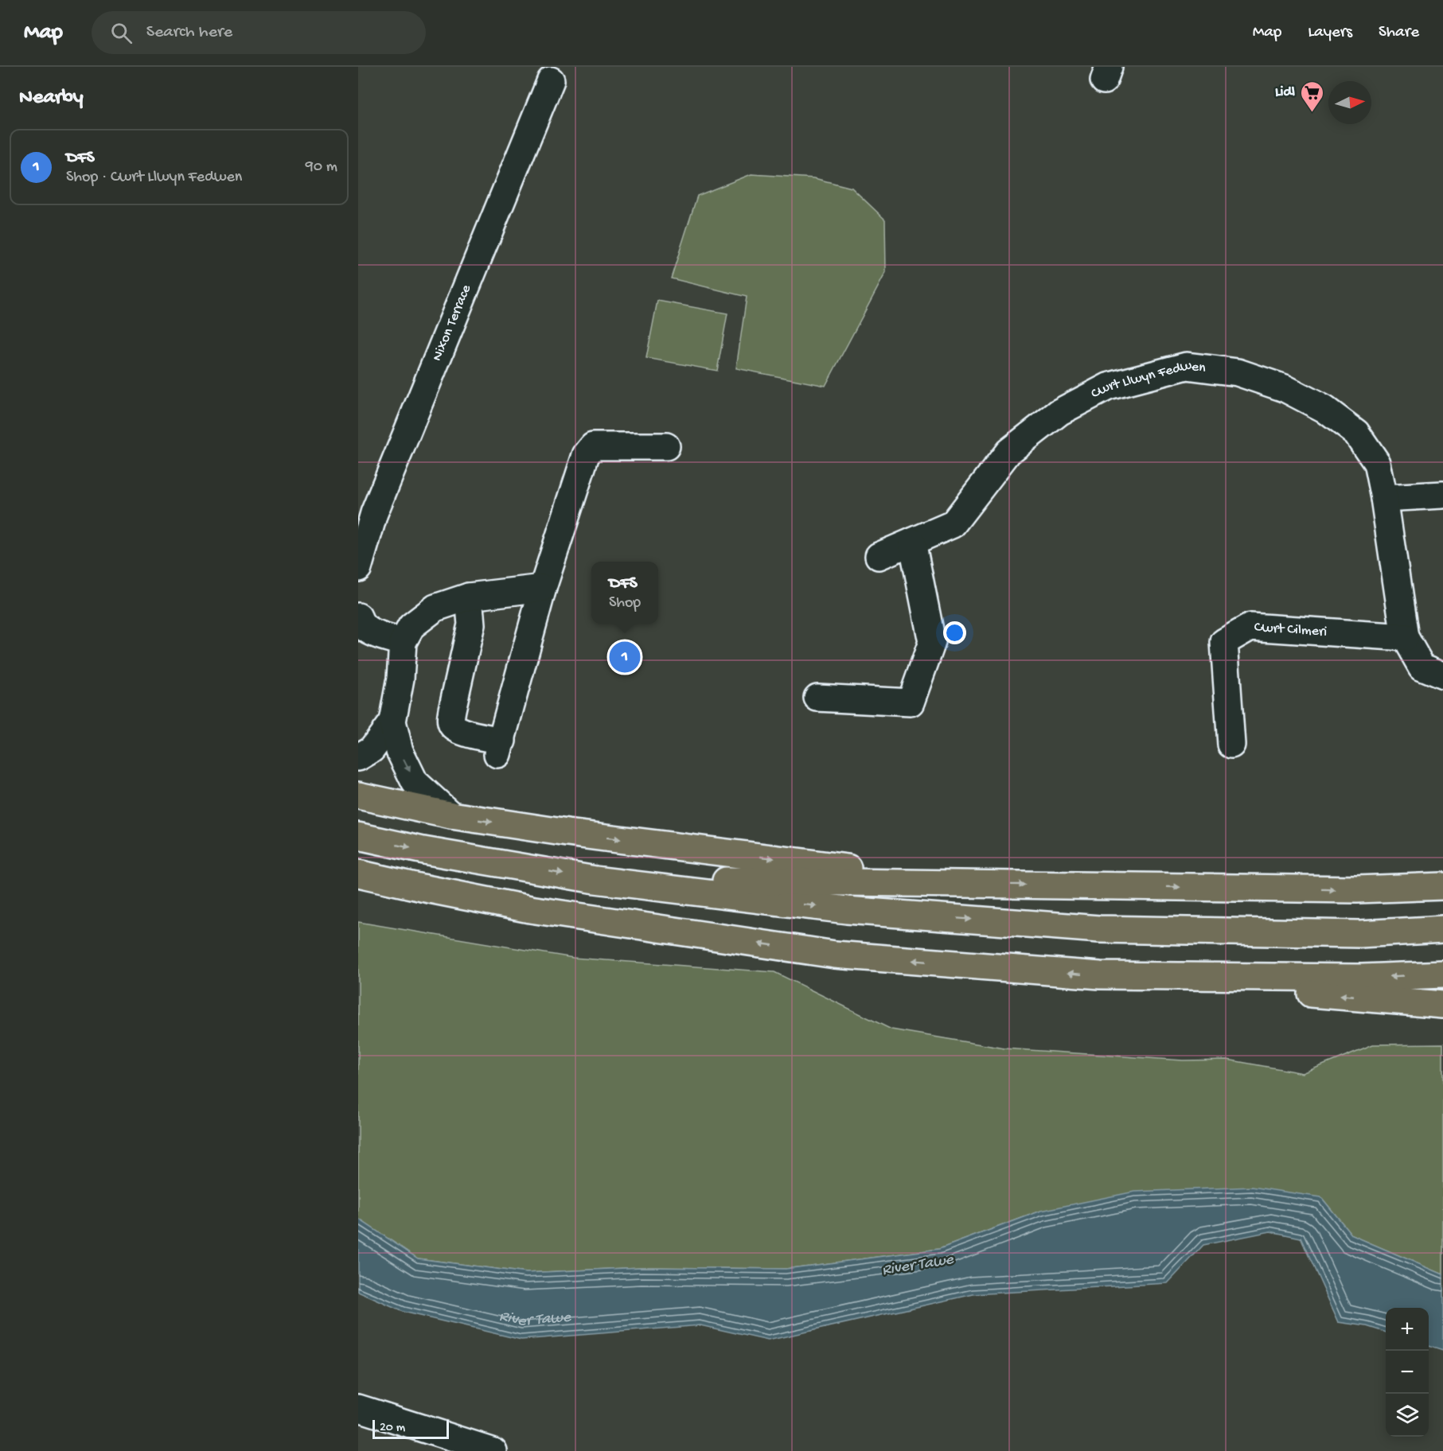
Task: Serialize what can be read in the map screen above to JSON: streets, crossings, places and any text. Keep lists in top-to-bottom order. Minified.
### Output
{"streets":{"street":["Nixon Terrace","Cwrt Llwyn Fedwen","Cwrt Cilmeri"]},"water":["River Tawe"],"places":{"supermarket":["Lidl"]},"scale_bar":"20 m","north":"right","page":{"header":"Map","search":"Search here","nav":["Map","Layers","Share"],"heading":"Nearby","list":[{"mark":"1","name":"DFS","note":"Shop · Cwrt Llwyn Fedwen","value":"90 m"}],"popup":["DFS","Shop"],"pins":"1","map_buttons":["+","−"],"scale":"20 m"}}
